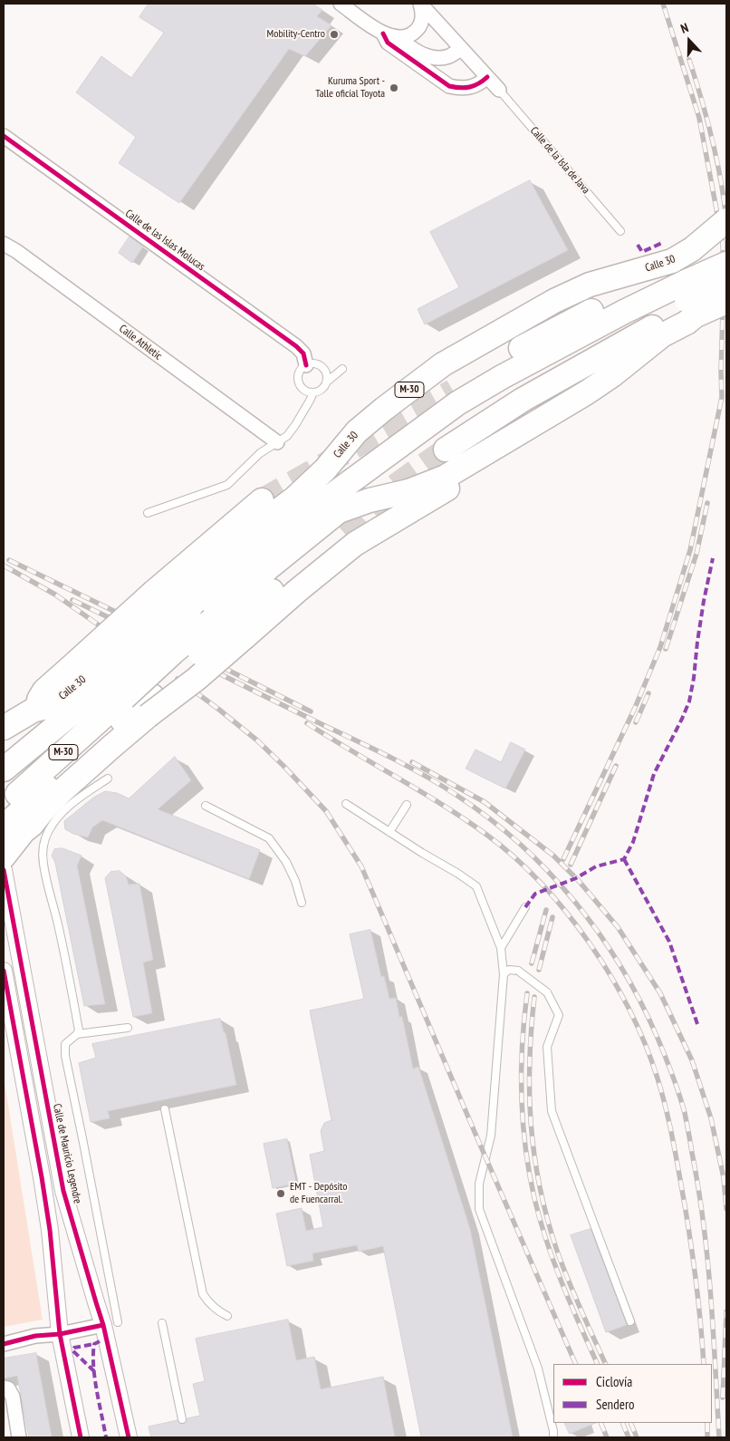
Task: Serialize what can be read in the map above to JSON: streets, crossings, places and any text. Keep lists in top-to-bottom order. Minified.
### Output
{"streets":{"highway":["Calle 30","M-30"],"street":["Calle de las Islas Molucas","Calle Athletic","Calle de Mauricio Legendre"],"lane":["Calle de la Isla de Java"]},"places":["Mobility-Centro","Kuruma Sport - Talle oficial Toyota","EMT - Depósito de Fuencarral."],"legend":["Ciclovía","Sendero"],"north":"top"}
